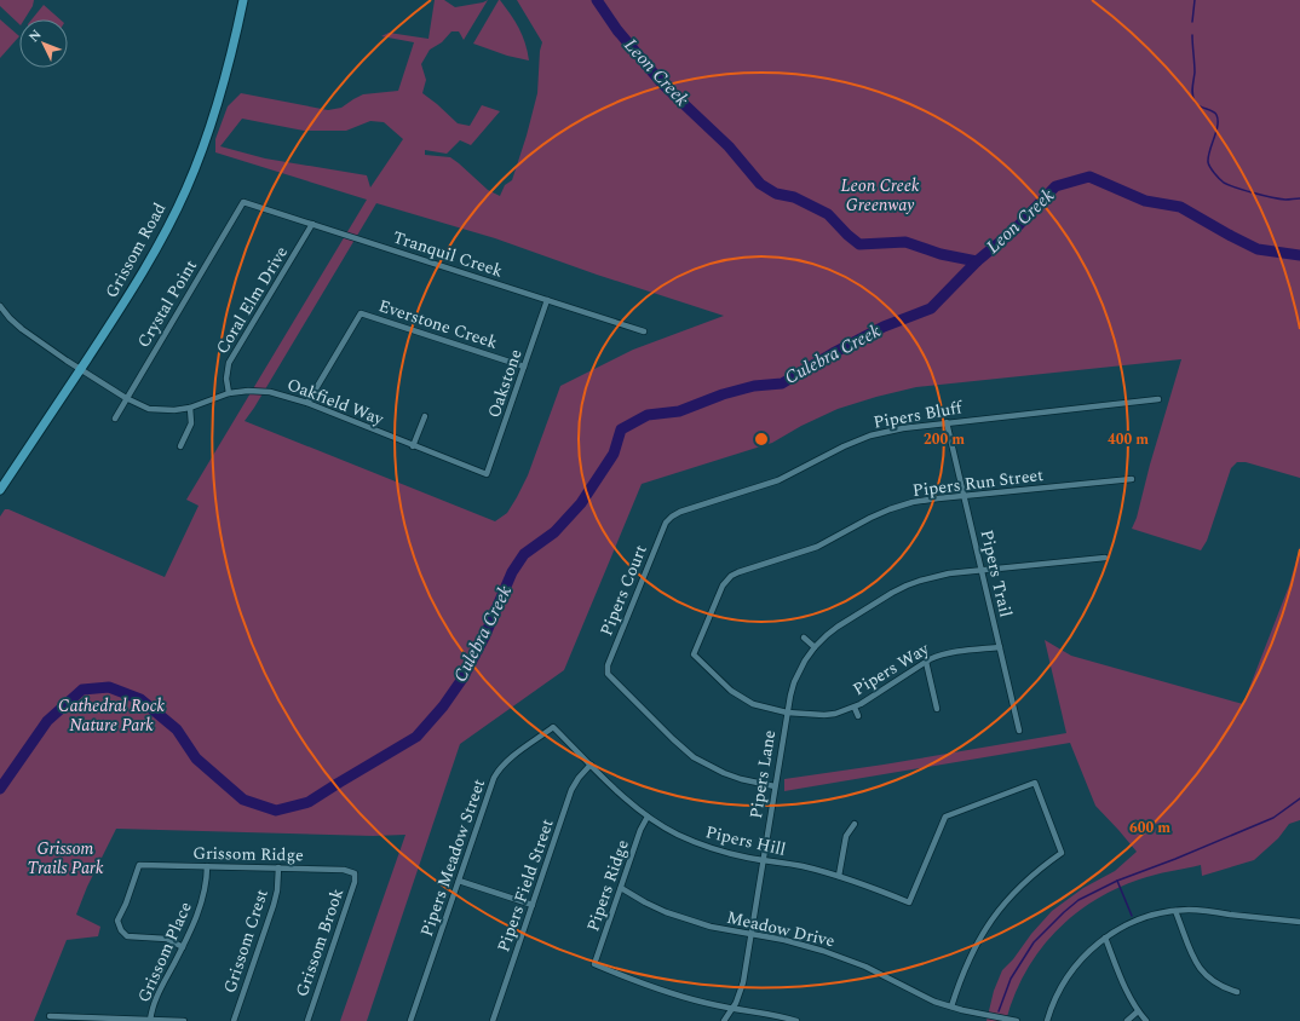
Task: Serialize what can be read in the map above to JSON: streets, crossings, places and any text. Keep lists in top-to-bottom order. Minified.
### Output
{"streets":{"main road":["Grissom Road"],"street":["Tranquil Creek","Coral Elm Drive","Crystal Point","Everstone Creek","Oakstone","Oakfield Way","Pipers Bluff","Pipers Run Street","Pipers Trail","Pipers Court","Pipers Way","Pipers Lane","Pipers Hill","Grissom Ridge","Pipers Meadow Street","Pipers Field Street","Pipers Ridge","Meadow Drive","Grissom Crest","Grissom Brook","Grissom Place"]},"crossings":[["Grissom Road","Oakfield Way"],["Tranquil Creek","Coral Elm Drive"],["Tranquil Creek","Crystal Point"],["Tranquil Creek","Oakstone"],["Coral Elm Drive","Oakfield Way"],["Crystal Point","Oakfield Way"],["Everstone Creek","Oakstone"],["Everstone Creek","Oakfield Way"],["Oakstone","Oakfield Way"],["Pipers Bluff","Pipers Trail"],["Pipers Bluff","Pipers Court"],["Pipers Run Street","Pipers Trail"],["Pipers Run Street","Pipers Way"],["Pipers Trail","Pipers Way"],["Pipers Trail","Pipers Lane"],["Pipers Court","Pipers Lane"],["Pipers Way","Pipers Lane"],["Pipers Lane","Pipers Hill"],["Pipers Lane","Pipers Ridge"],["Pipers Lane","Meadow Drive"],["Pipers Hill","Pipers Meadow Street"],["Pipers Hill","Pipers Field Street"],["Pipers Hill","Pipers Ridge"],["Pipers Hill","Meadow Drive"],["Grissom Ridge","Grissom Crest"],["Grissom Ridge","Grissom Brook"],["Grissom Ridge","Grissom Place"],["Pipers Ridge","Meadow Drive"]],"water":["Leon Creek","Culebra Creek"],"parks":["Leon Creek Greenway","Cathedral Rock Nature Park","Grissom Trails Park"],"north":"top left","rings":["200 m","400 m","600 m"]}
